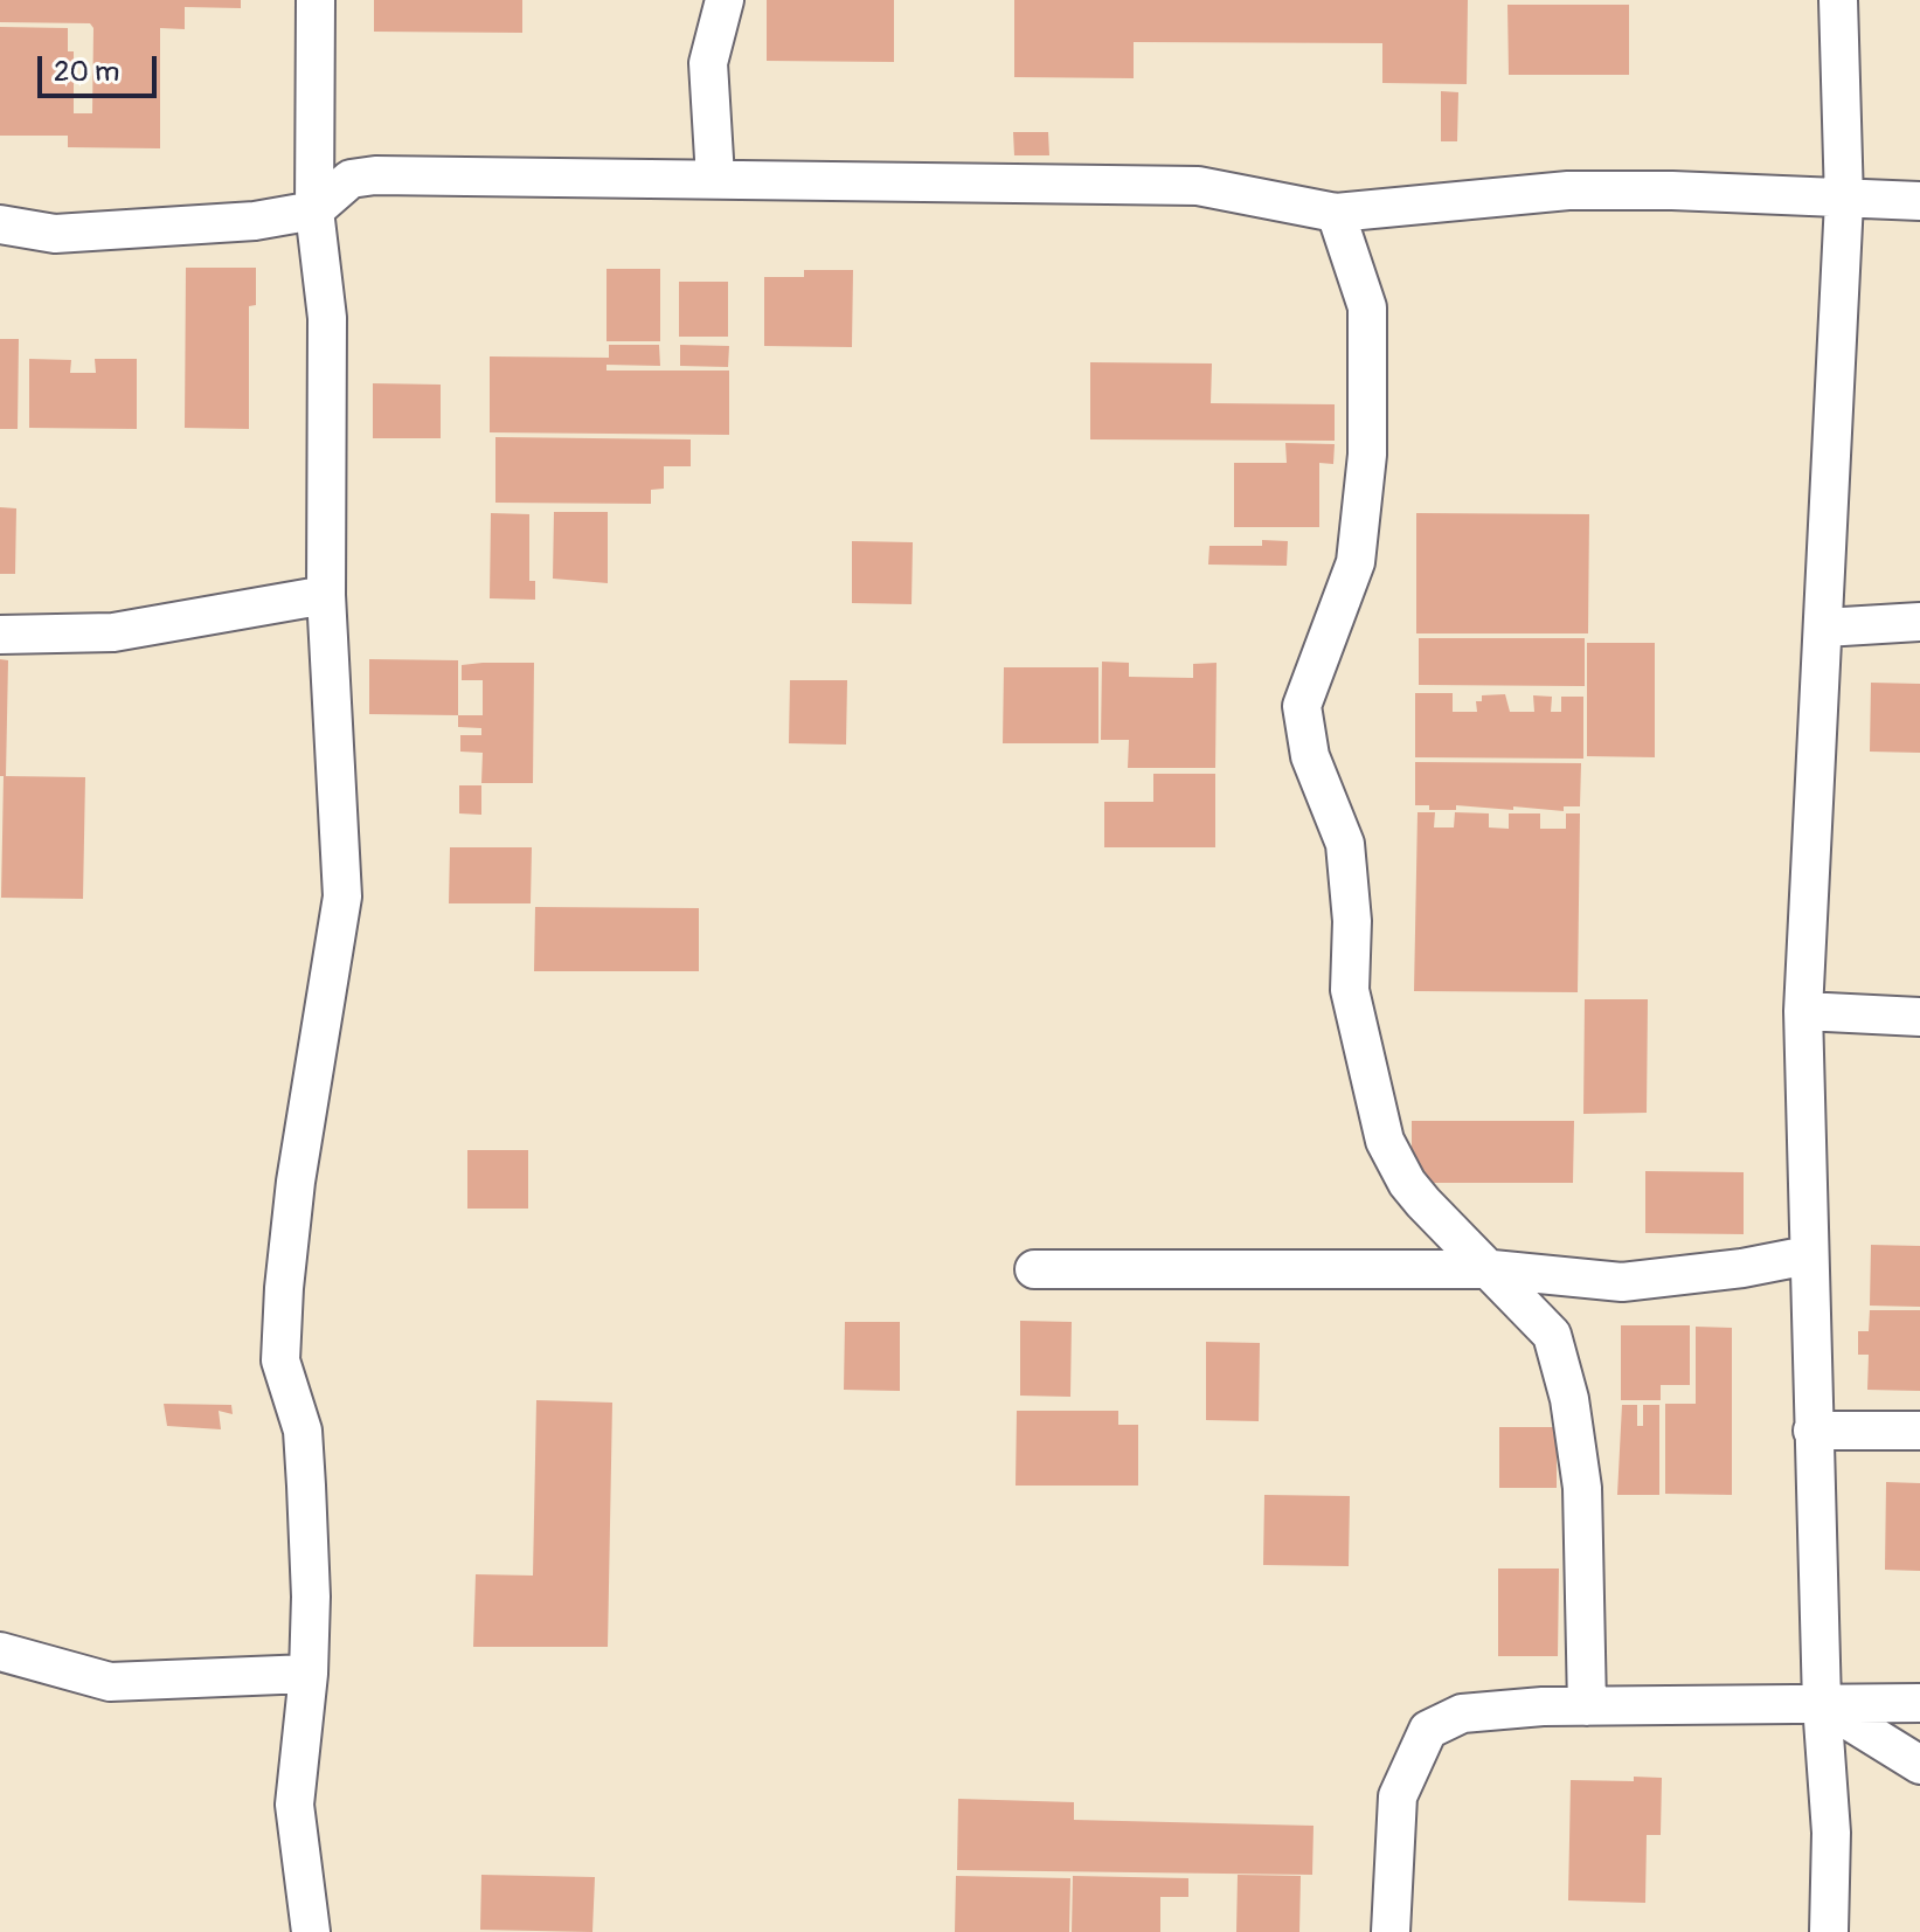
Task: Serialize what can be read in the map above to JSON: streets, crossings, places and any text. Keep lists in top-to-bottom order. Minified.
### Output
{"scale_bar":"20 m"}
